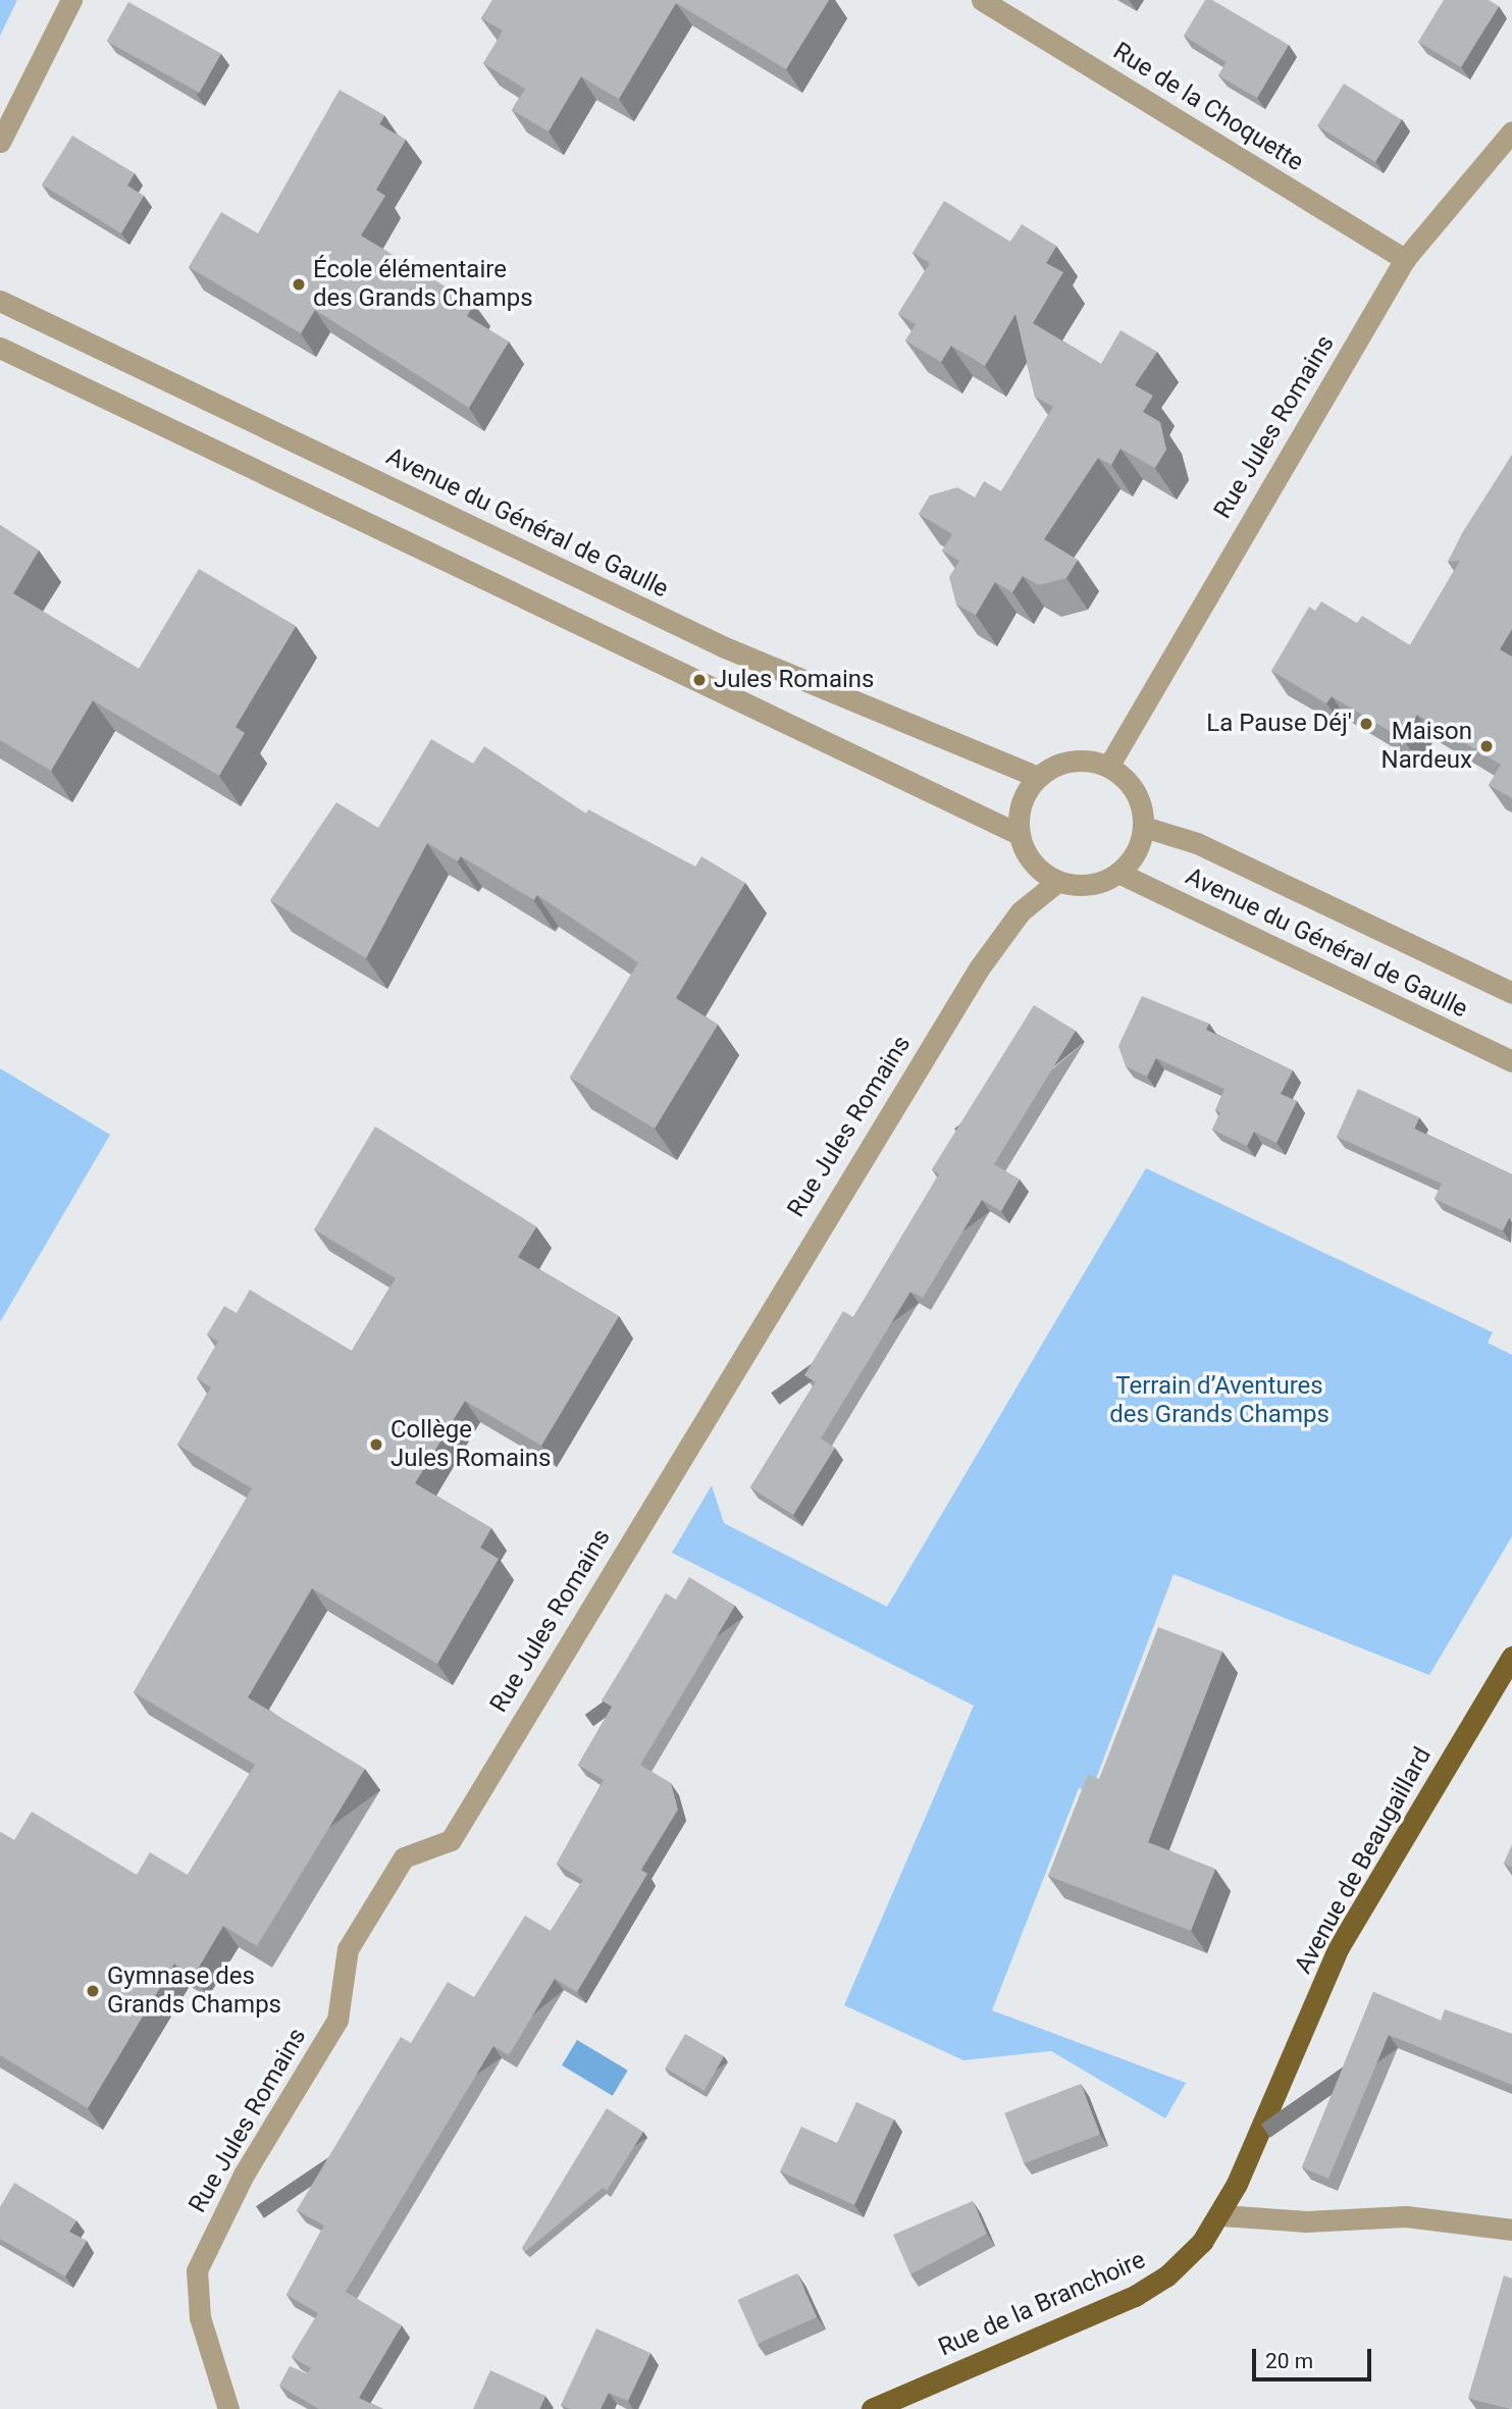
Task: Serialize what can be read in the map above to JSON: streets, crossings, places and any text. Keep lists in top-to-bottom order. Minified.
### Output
{"streets":{"main road":["Avenue de Beaugaillard","Rue de la Branchoire"],"street":["Rue de la Choquette","Rue Jules Romains","Avenue du Général de Gaulle"]},"crossings":[["Rue de la Choquette","Rue Jules Romains"],["Rue Jules Romains","Avenue du Général de Gaulle"],["Avenue de Beaugaillard","Rue de la Branchoire"]],"parks":["Terrain d’Aventures des Grands Champs"],"places":["École élémentaire des Grands Champs","Jules Romains","La Pause Déj'","Maison Nardeux","Collège Jules Romains","Gymnase des Grands Champs"],"scale_bar":"20 m"}
